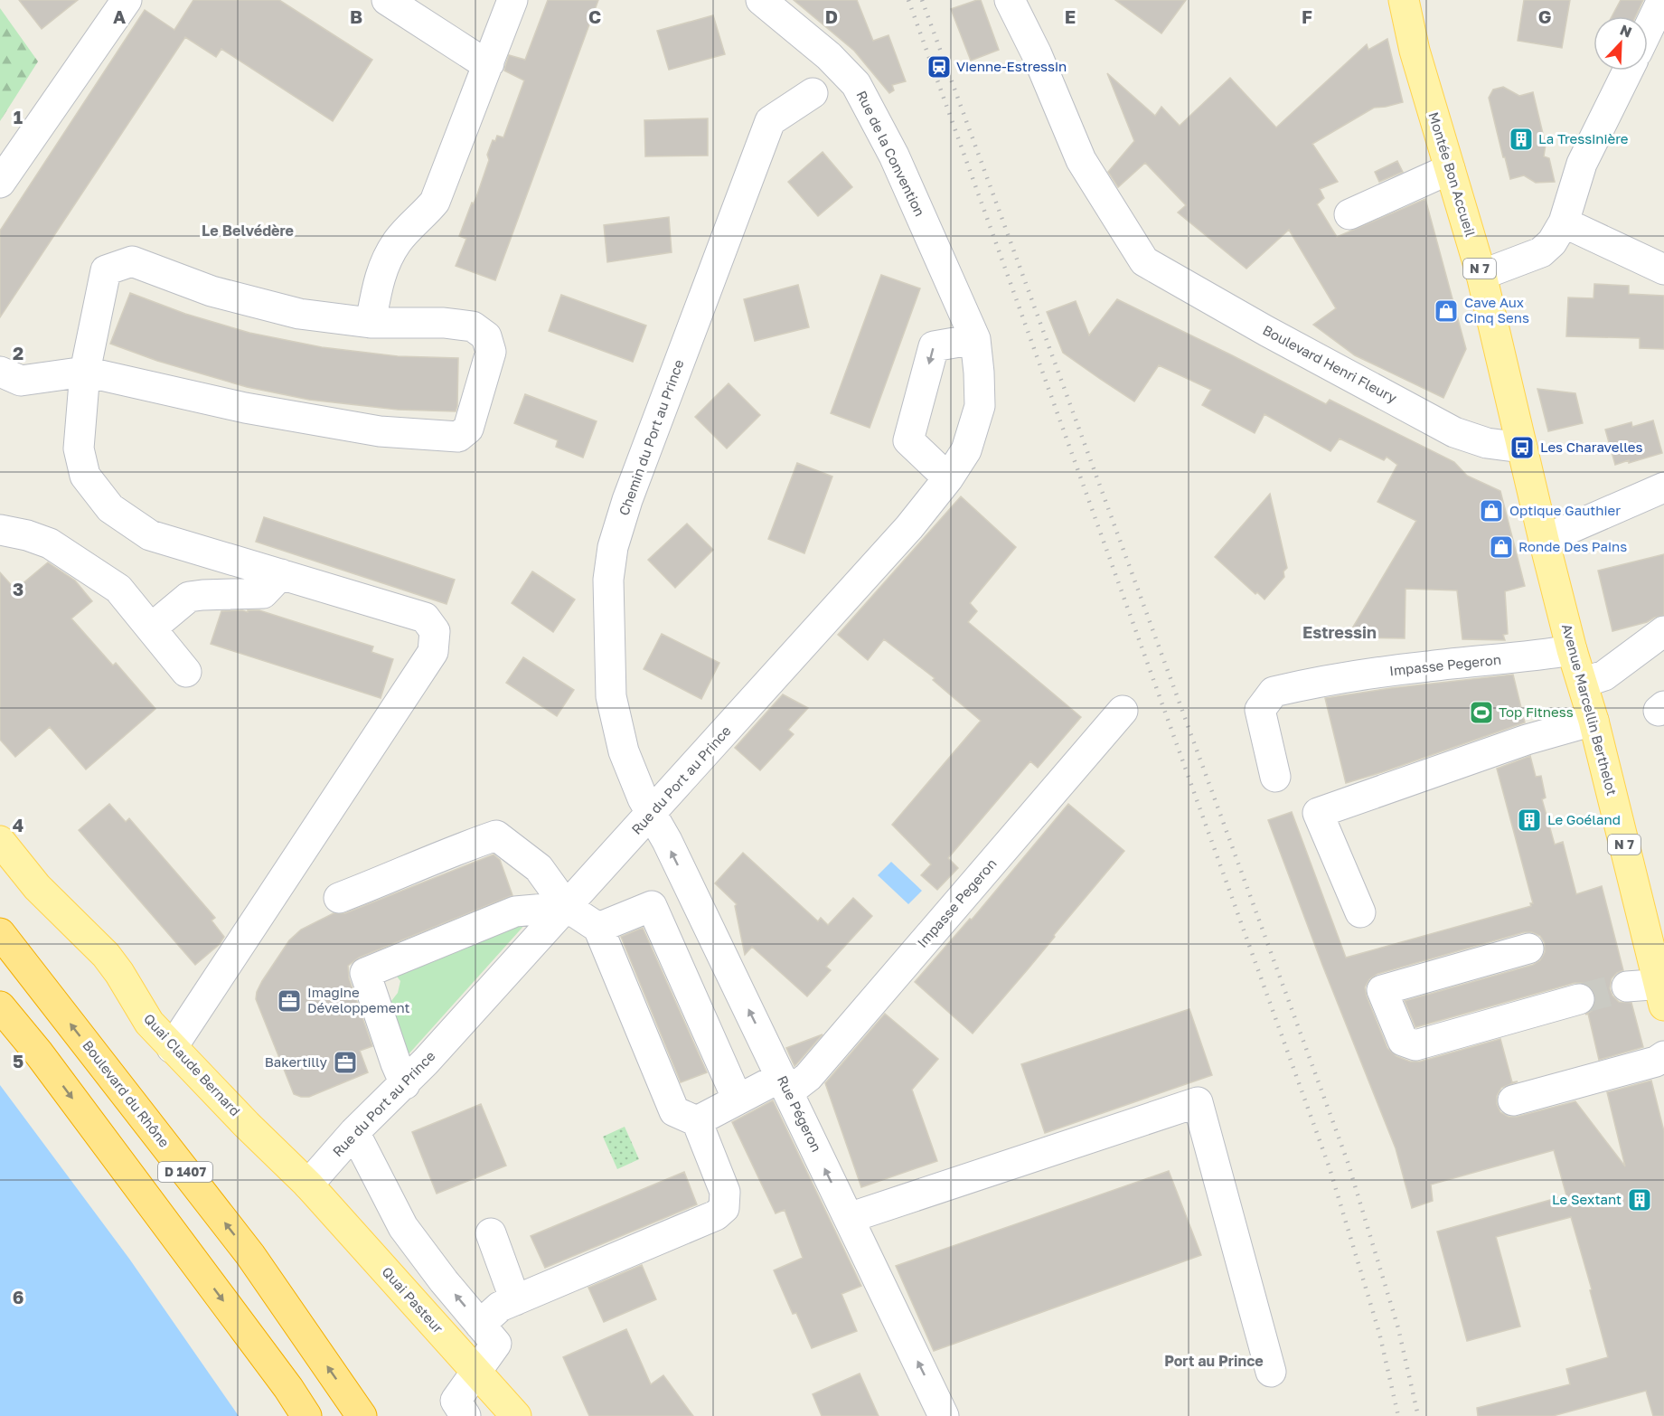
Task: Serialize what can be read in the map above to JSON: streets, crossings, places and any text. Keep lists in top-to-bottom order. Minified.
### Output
{"streets":{"highway":["Boulevard du Rhône","D 1407"],"main road":["Montée Bon Accueil","N 7","Avenue Marcellin Berthelot","Quai Claude Bernard","Quai Pasteur"],"street":["Rue de la Convention","Boulevard Henri Fleury","Chemin du Port au Prince","Impasse Pegeron","Rue du Port au Prince","Rue Pégeron"]},"crossings":[["Rue de la Convention","Rue du Port au Prince"],["Montée Bon Accueil","Boulevard Henri Fleury"],["Montée Bon Accueil","Avenue Marcellin Berthelot"],["Chemin du Port au Prince","Rue du Port au Prince"],["Chemin du Port au Prince","Rue Pégeron"],["Impasse Pegeron","Avenue Marcellin Berthelot"],["Impasse Pegeron","Rue Pégeron"],["Rue du Port au Prince","Quai Claude Bernard"],["Rue du Port au Prince","Rue Pégeron"],["Rue du Port au Prince","Quai Pasteur"],["Quai Claude Bernard","Quai Pasteur"]],"districts":["Le Belvédère","Estressin","Port au Prince"],"places":{"station":["Vienne-Estressin"],"building":["La Tressinière","Le Goéland","Le Sextant"],"shop":["Cave Aux Cinq Sens","Optique Gauthier","Ronde Des Pains"],"bus stop":["Les Charavelles"],"sports":["Top Fitness"],"office":["Imagine Développement","Bakertilly"]},"north":"top right","grid":{"columns":["A","B","C","D","E","F","G"],"rows":["1","2","3","4","5","6"]}}
